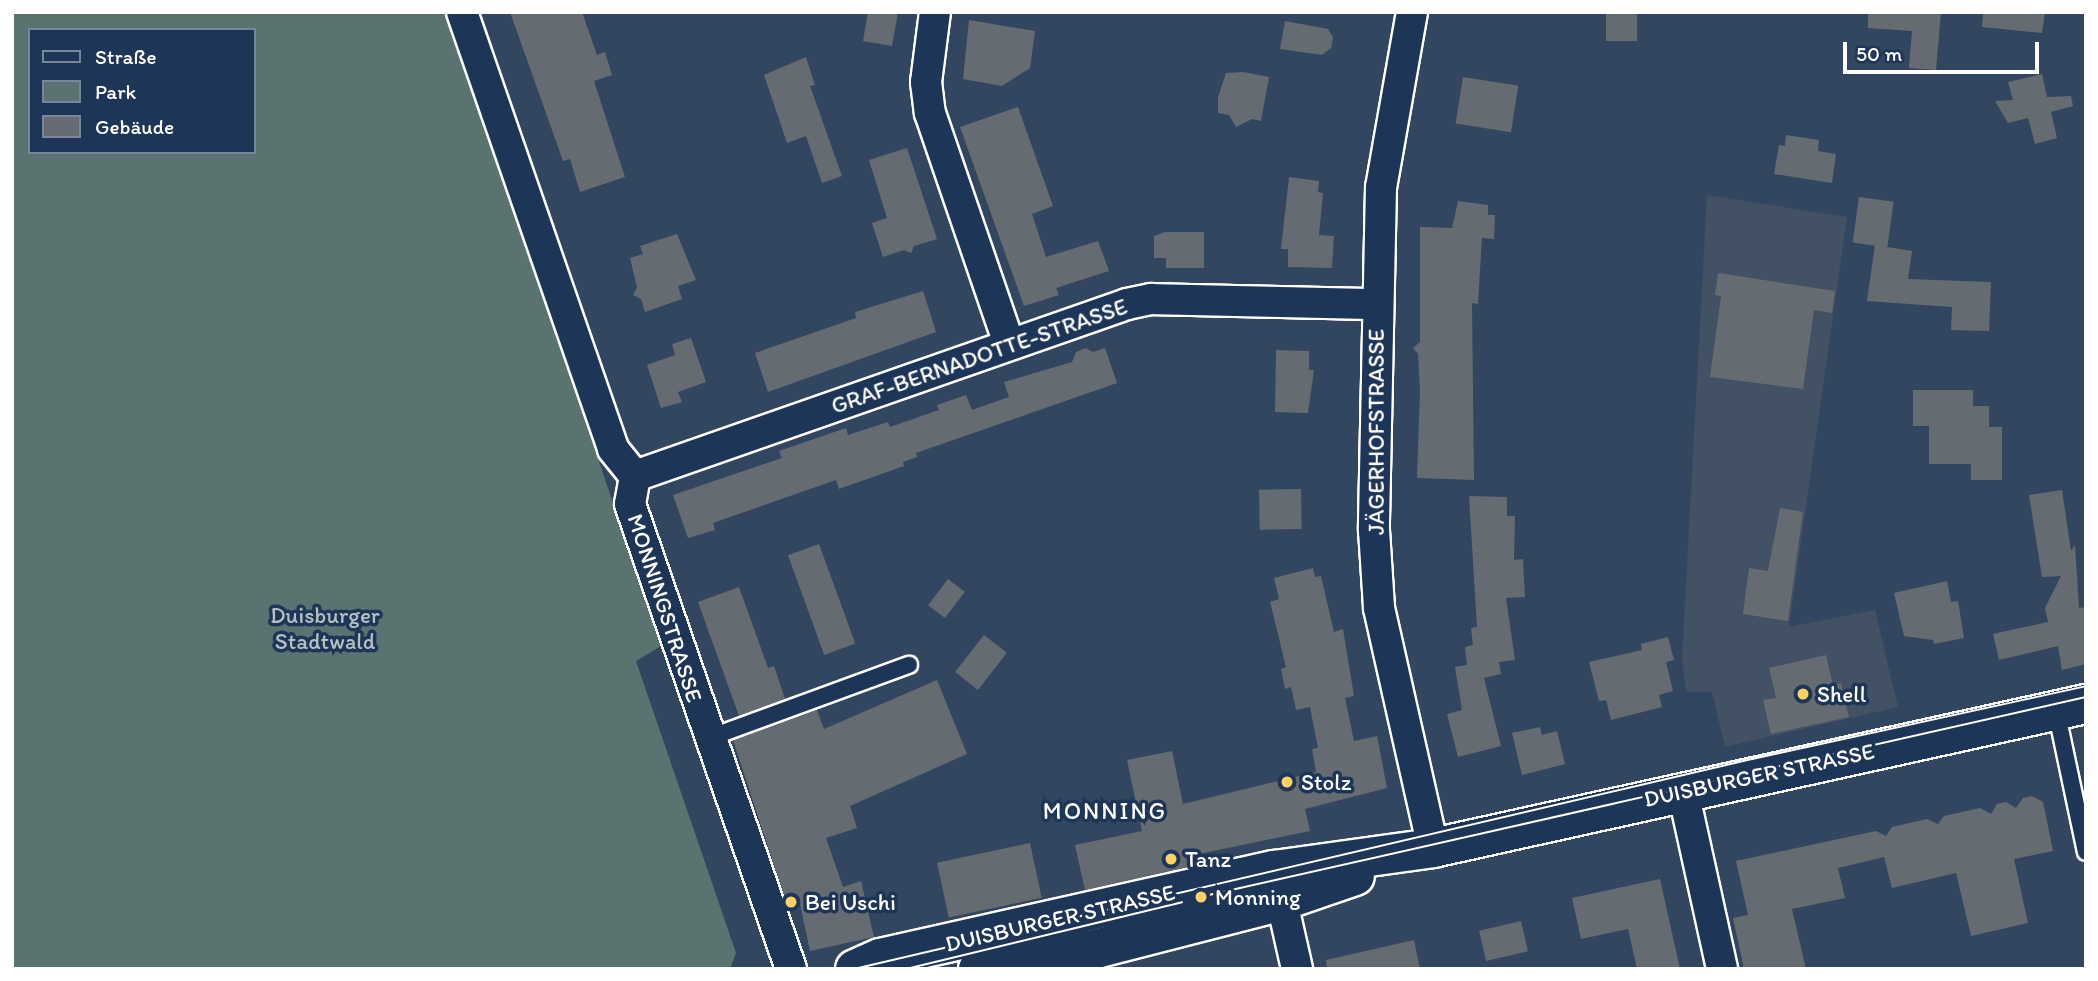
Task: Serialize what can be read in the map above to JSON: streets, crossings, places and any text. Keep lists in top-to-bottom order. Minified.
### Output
{"streets":{"main road":["DUISBURGER STRASSE"],"street":["GRAF-BERNADOTTE-STRASSE","JÄGERHOFSTRASSE","MONNINGSTRASSE"]},"crossings":[["GRAF-BERNADOTTE-STRASSE","JÄGERHOFSTRASSE"],["GRAF-BERNADOTTE-STRASSE","MONNINGSTRASSE"],["JÄGERHOFSTRASSE","DUISBURGER STRASSE"]],"districts":["MONNING"],"parks":["Duisburger Stadtwald"],"places":["Shell","Stolz","Tanz","Monning","Bei Uschi"],"legend":["Straße","Park","Gebäude"],"scale_bar":"50 m"}
